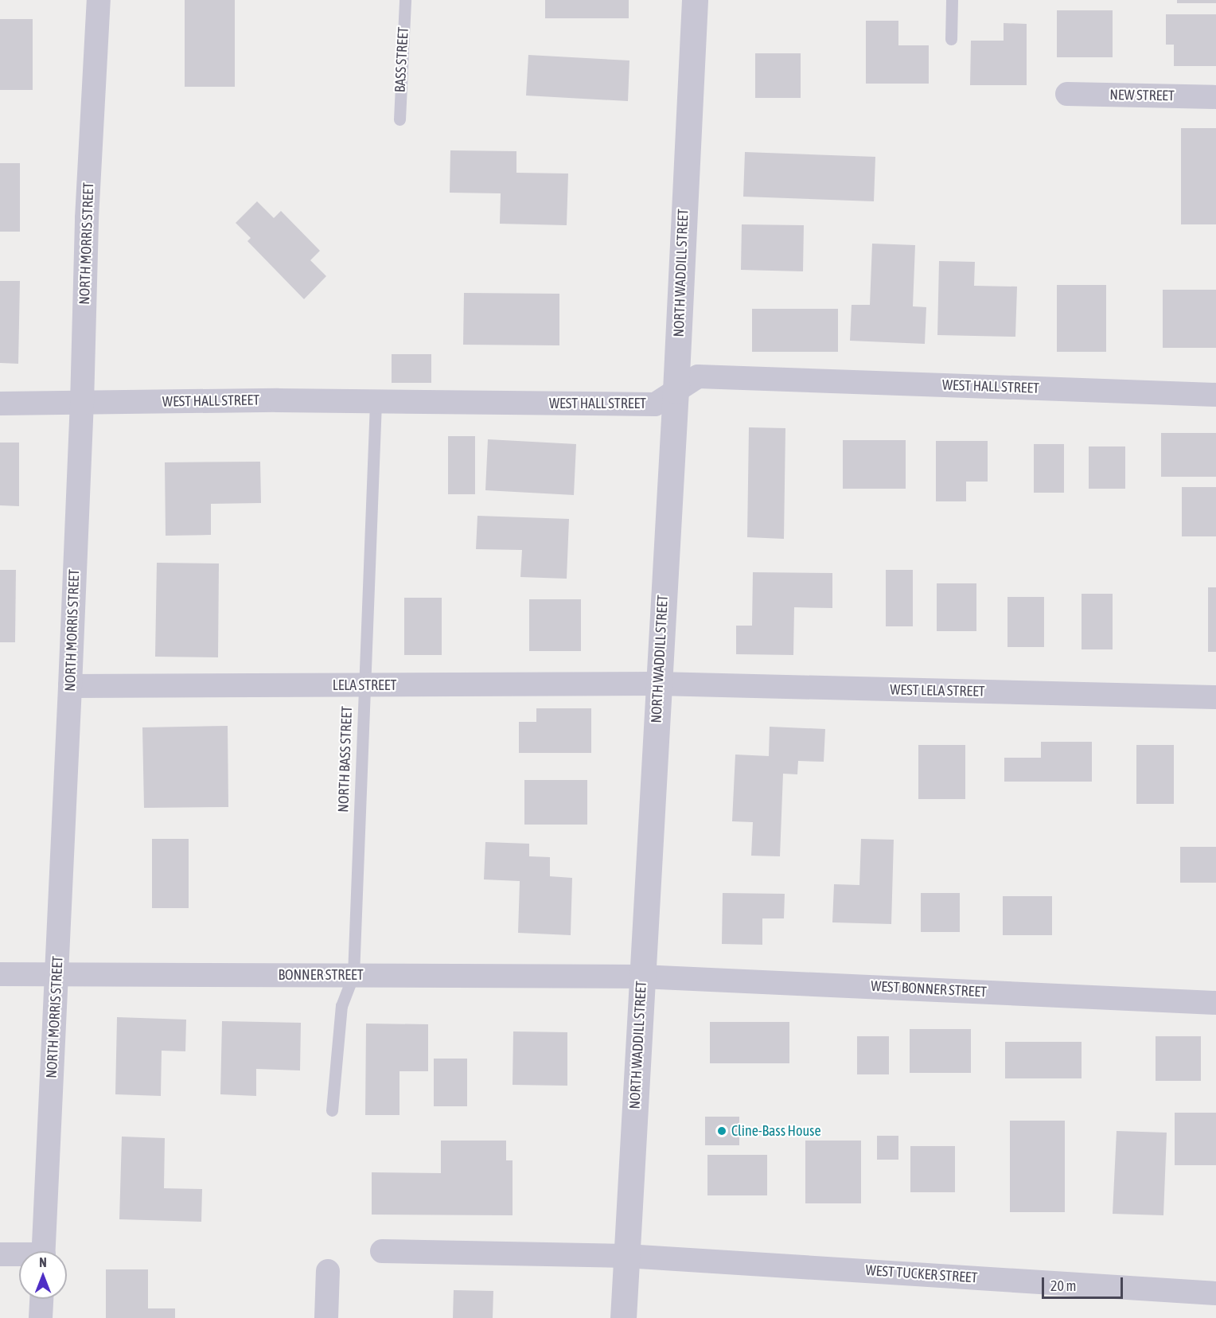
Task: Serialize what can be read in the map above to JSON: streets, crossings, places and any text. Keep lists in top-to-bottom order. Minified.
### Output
{"streets":{"street":["NEW STREET","NORTH MORRIS STREET","NORTH WADDILL STREET","WEST HALL STREET","LELA STREET","WEST LELA STREET","BONNER STREET","WEST BONNER STREET","WEST TUCKER STREET"],"lane":["BASS STREET","NORTH BASS STREET"]},"crossings":[["NORTH MORRIS STREET","WEST HALL STREET"],["NORTH MORRIS STREET","LELA STREET"],["NORTH MORRIS STREET","BONNER STREET"],["NORTH WADDILL STREET","WEST HALL STREET"],["NORTH WADDILL STREET","LELA STREET"],["NORTH WADDILL STREET","WEST LELA STREET"],["NORTH WADDILL STREET","BONNER STREET"],["NORTH WADDILL STREET","WEST BONNER STREET"],["NORTH WADDILL STREET","WEST TUCKER STREET"],["WEST HALL STREET","NORTH BASS STREET"],["LELA STREET","WEST LELA STREET"],["LELA STREET","NORTH BASS STREET"],["NORTH BASS STREET","BONNER STREET"],["BONNER STREET","WEST BONNER STREET"]],"places":["Cline-Bass House"],"scale_bar":"20 m","north":"top"}
